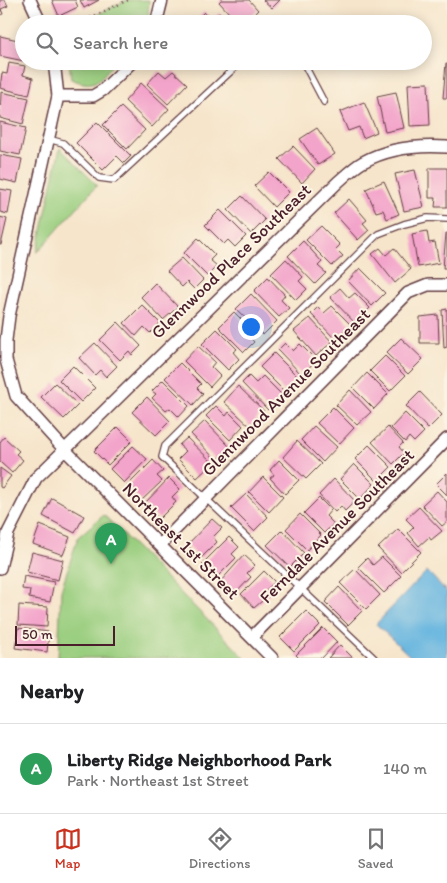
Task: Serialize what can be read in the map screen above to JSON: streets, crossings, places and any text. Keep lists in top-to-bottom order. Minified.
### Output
{"streets":{"street":["Glennwood Place Southeast","Glennwood Avenue Southeast","Ferndale Avenue Southeast","Northeast 1st Street"]},"crossings":[["Glennwood Place Southeast","Northeast 1st Street"],["Glennwood Avenue Southeast","Northeast 1st Street"],["Ferndale Avenue Southeast","Northeast 1st Street"]],"scale_bar":"50 m","page":{"search":"Search here","pins":"A","scale":"50 m","heading":"Nearby","list":[{"mark":"A","name":"Liberty Ridge Neighborhood Park","note":"Park · Northeast 1st Street","value":"140 m"}],"nav":["Map","Directions","Saved"]}}
